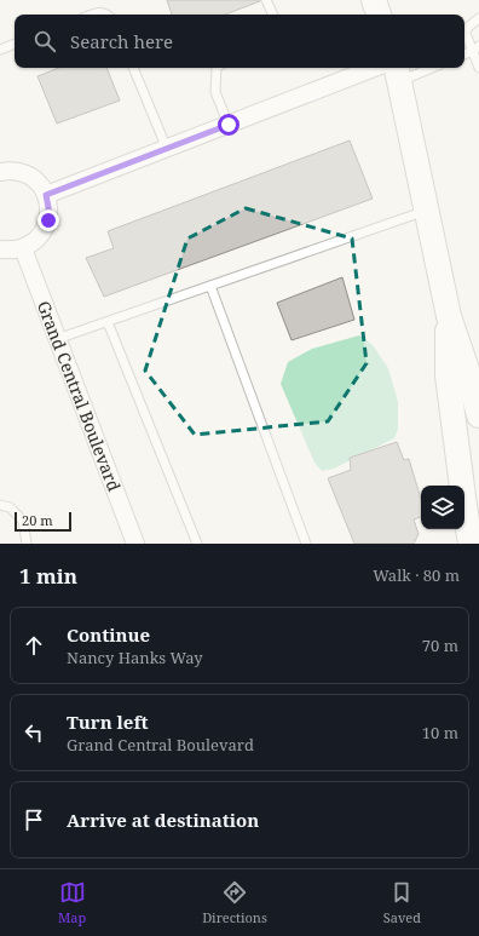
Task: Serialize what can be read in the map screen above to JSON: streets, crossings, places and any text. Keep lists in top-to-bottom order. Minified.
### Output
{"streets":{"street":["Grand Central Boulevard"]},"scale_bar":"20 m","page":{"search":"Search here","scale":"20 m","heading":["1 min","Walk · 80 m"],"list":[["Continue","Nancy Hanks Way","70 m"],["Turn left","Grand Central Boulevard","10 m"],"Arrive at destination"],"nav":["Map","Directions","Saved"]}}
